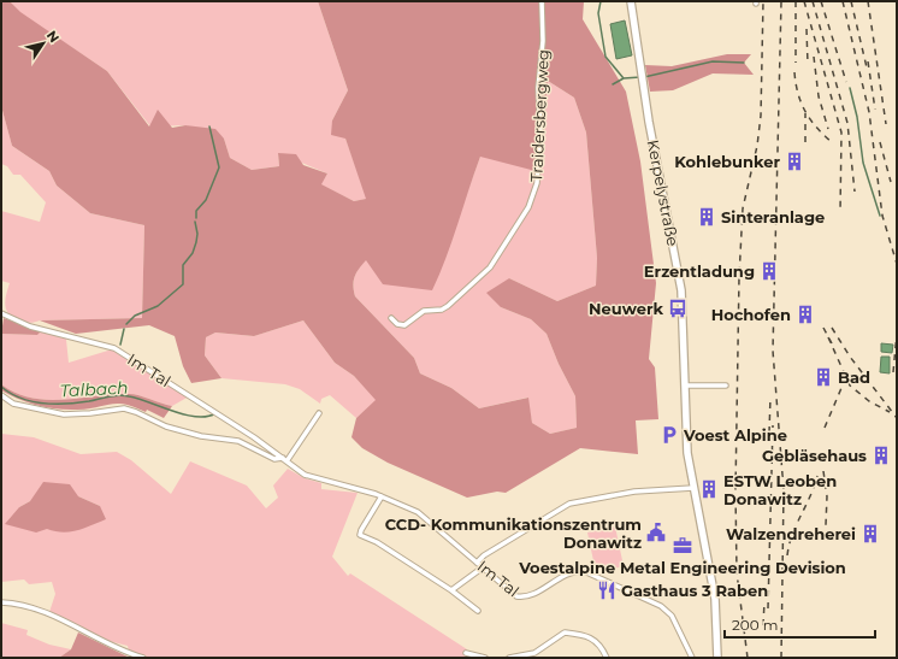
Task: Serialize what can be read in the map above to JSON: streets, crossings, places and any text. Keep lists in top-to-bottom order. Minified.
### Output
{"streets":{"main road":["Kerpelystraße"],"street":["Traidersbergweg","Im Tal"]},"water":["Talbach"],"places":{"building":["Kohlebunker","Sinteranlage","Erzentladung","Hochofen","Bad","Gebläsehaus","ESTW Leoben Donawitz","Walzendreherei"],"bus stop":["Neuwerk"],"parking":["Voest Alpine"],"public building":["CCD- Kommunikationszentrum Donawitz"],"office":["Voestalpine Metal Engineering Devision"],"restaurant":["Gasthaus 3 Raben"]},"scale_bar":"200 m","north":"top right"}
